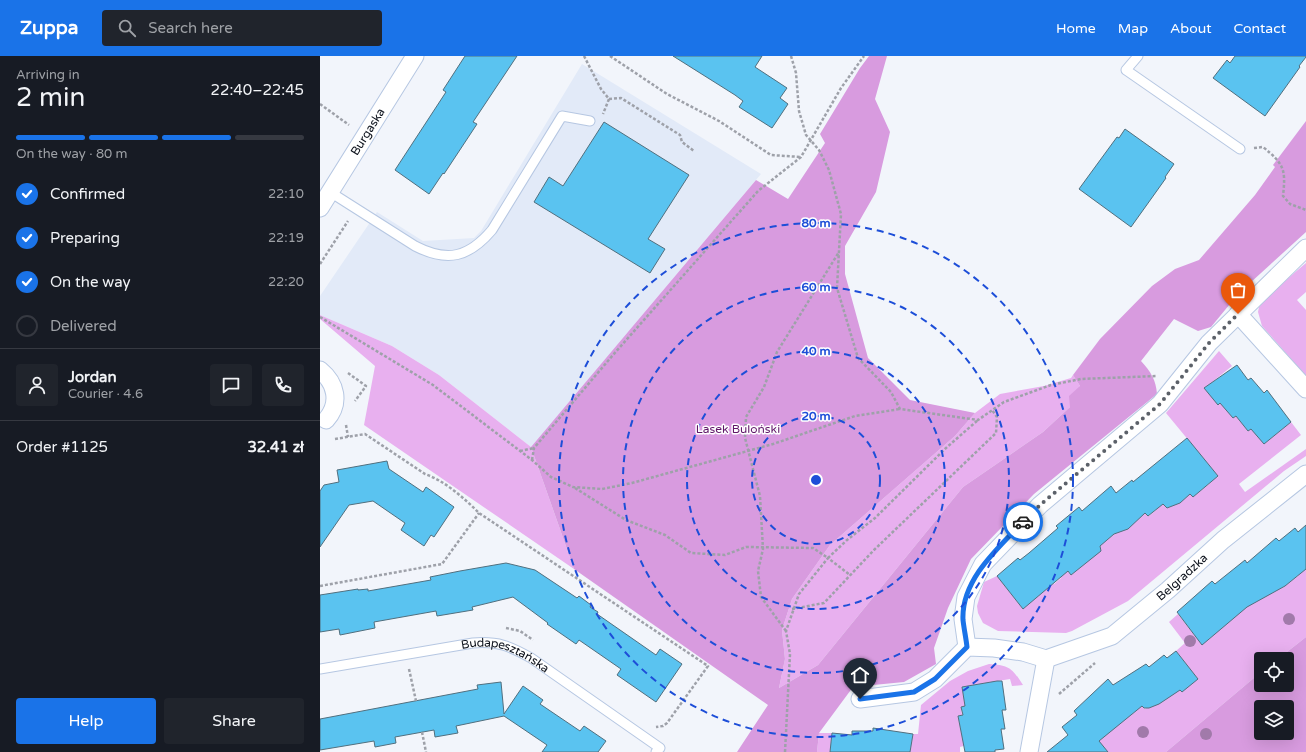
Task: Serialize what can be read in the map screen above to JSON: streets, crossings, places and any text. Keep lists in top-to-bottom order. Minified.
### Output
{"streets":{"street":["Burgaska","Belgradzka"],"lane":["Budapesztańska"]},"parks":["Lasek Buloński"],"page":{"header":"Zuppa","search":"Search here","nav":["Home","Map","About","Contact"],"heading":["2 min","Arriving in","22:40–22:45"],"panel":["Jordan","Courier · 4.6","Order #1125","32.41 zł"],"bar":"On the way · 80 m","list":[["Confirmed","22:10"],["Preparing","22:19"],["On the way","22:20"],"Delivered"],"buttons":["Help","Share"]},"rings":["80 m","60 m","40 m","20 m"]}
